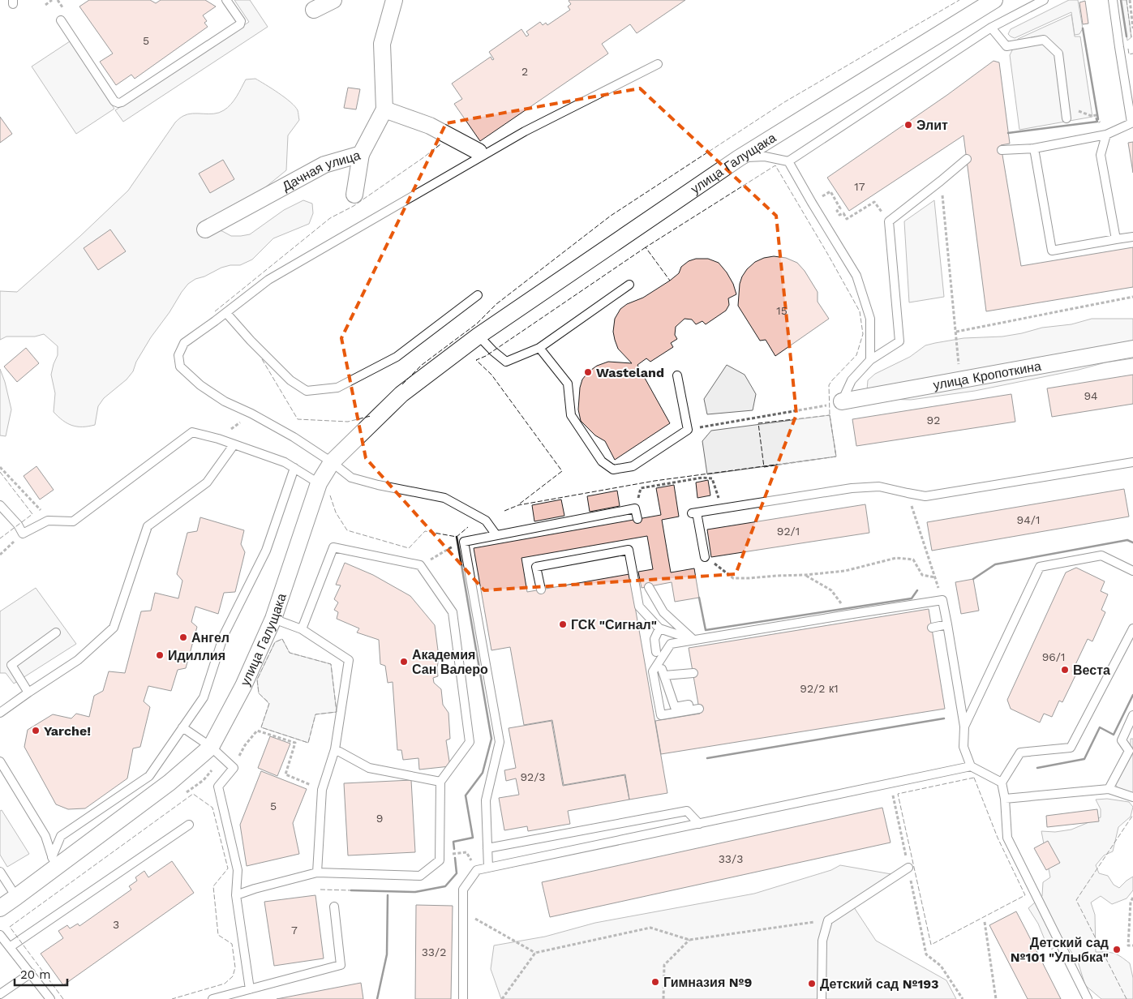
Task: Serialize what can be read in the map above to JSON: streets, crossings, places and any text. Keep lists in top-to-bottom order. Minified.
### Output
{"streets":{"street":["улица Галущака","Дачная улица","улица Кропоткина"]},"places":["Элит","Wasteland","ГСК \"Сигнал\"","Ангел","Идиллия","Академия Сан Валеро","Веста","Yarche!","Детский сад №101 \"Улыбка\"","Гимназия №9","Детский сад №193"],"house_numbers":["5","2","17","15","94","92","94/1","92/1","96/1","92/2 к1","92/3","5","9","33/3","3","7","33/2"],"scale_bar":"20 m"}
